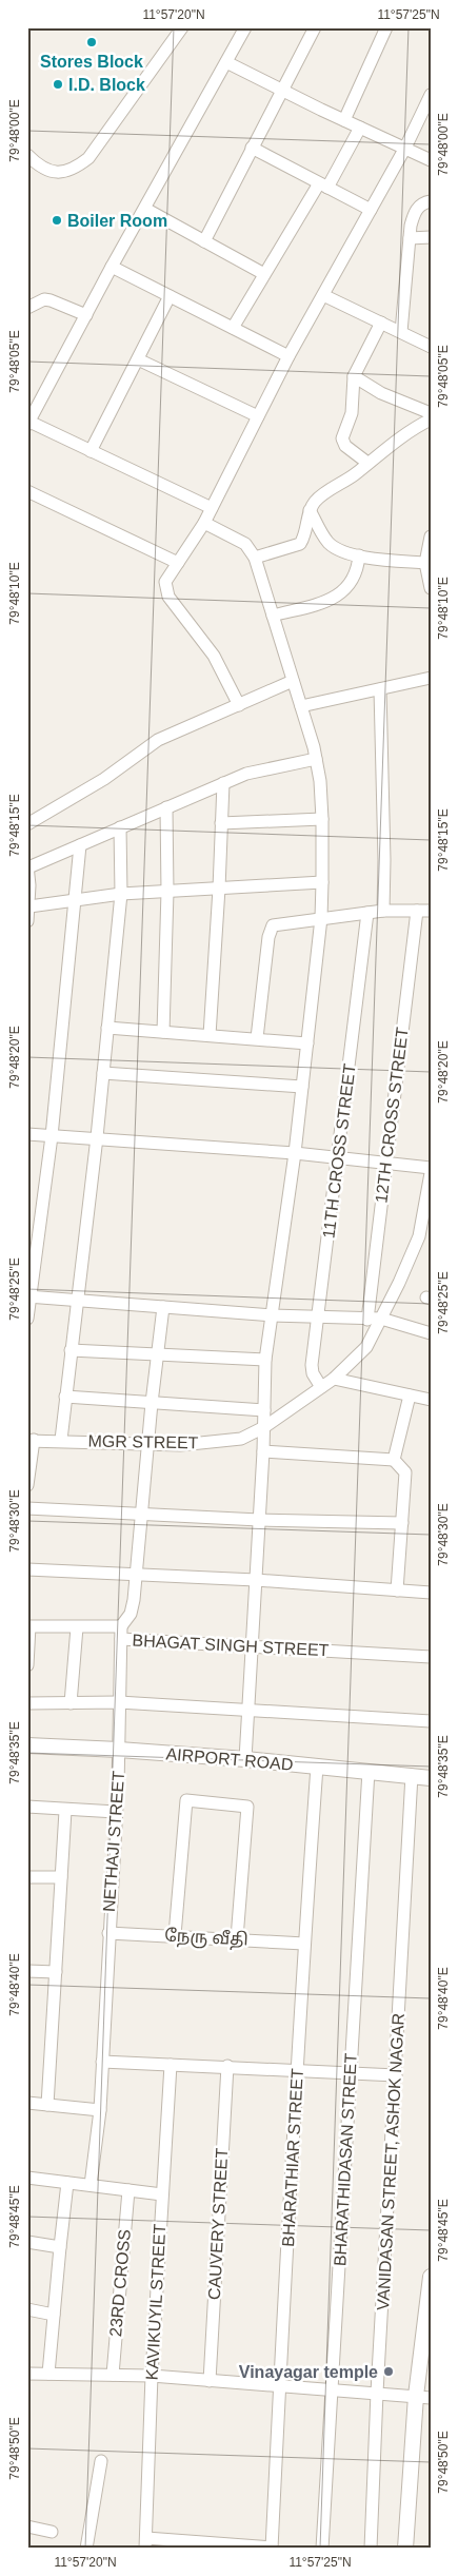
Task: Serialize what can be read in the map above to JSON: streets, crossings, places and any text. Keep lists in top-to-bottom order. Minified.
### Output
{"streets":{"street":["12TH CROSS STREET","11TH CROSS STREET","MGR STREET","BHAGAT SINGH STREET","AIRPORT ROAD","NETHAJI STREET","நேரு வீதி","BHARATHIAR STREET","BHARATHIDASAN STREET","VANIDASAN STREET, ASHOK NAGAR","CAUVERY STREET","23RD CROSS","KAVIKUYIL STREET"]},"crossings":[["11TH CROSS STREET","MGR STREET"],["BHAGAT SINGH STREET","AIRPORT ROAD"],["BHAGAT SINGH STREET","NETHAJI STREET"],["AIRPORT ROAD","NETHAJI STREET"],["AIRPORT ROAD","BHARATHIAR STREET"],["AIRPORT ROAD","BHARATHIDASAN STREET"],["AIRPORT ROAD","VANIDASAN STREET, ASHOK NAGAR"],["NETHAJI STREET","நேரு வீதி"],["நேரு வீதி","BHARATHIAR STREET"]],"places":["Stores Block","I.D. Block","Boiler Room","Vinayagar temple"],"coordinates":["11°57'20\"N","11°57'25\"N","79°48'00\"E","79°48'05\"E","79°48'10\"E","79°48'15\"E","79°48'20\"E","79°48'25\"E","79°48'30\"E","79°48'35\"E","79°48'40\"E","79°48'45\"E","79°48'50\"E"]}
